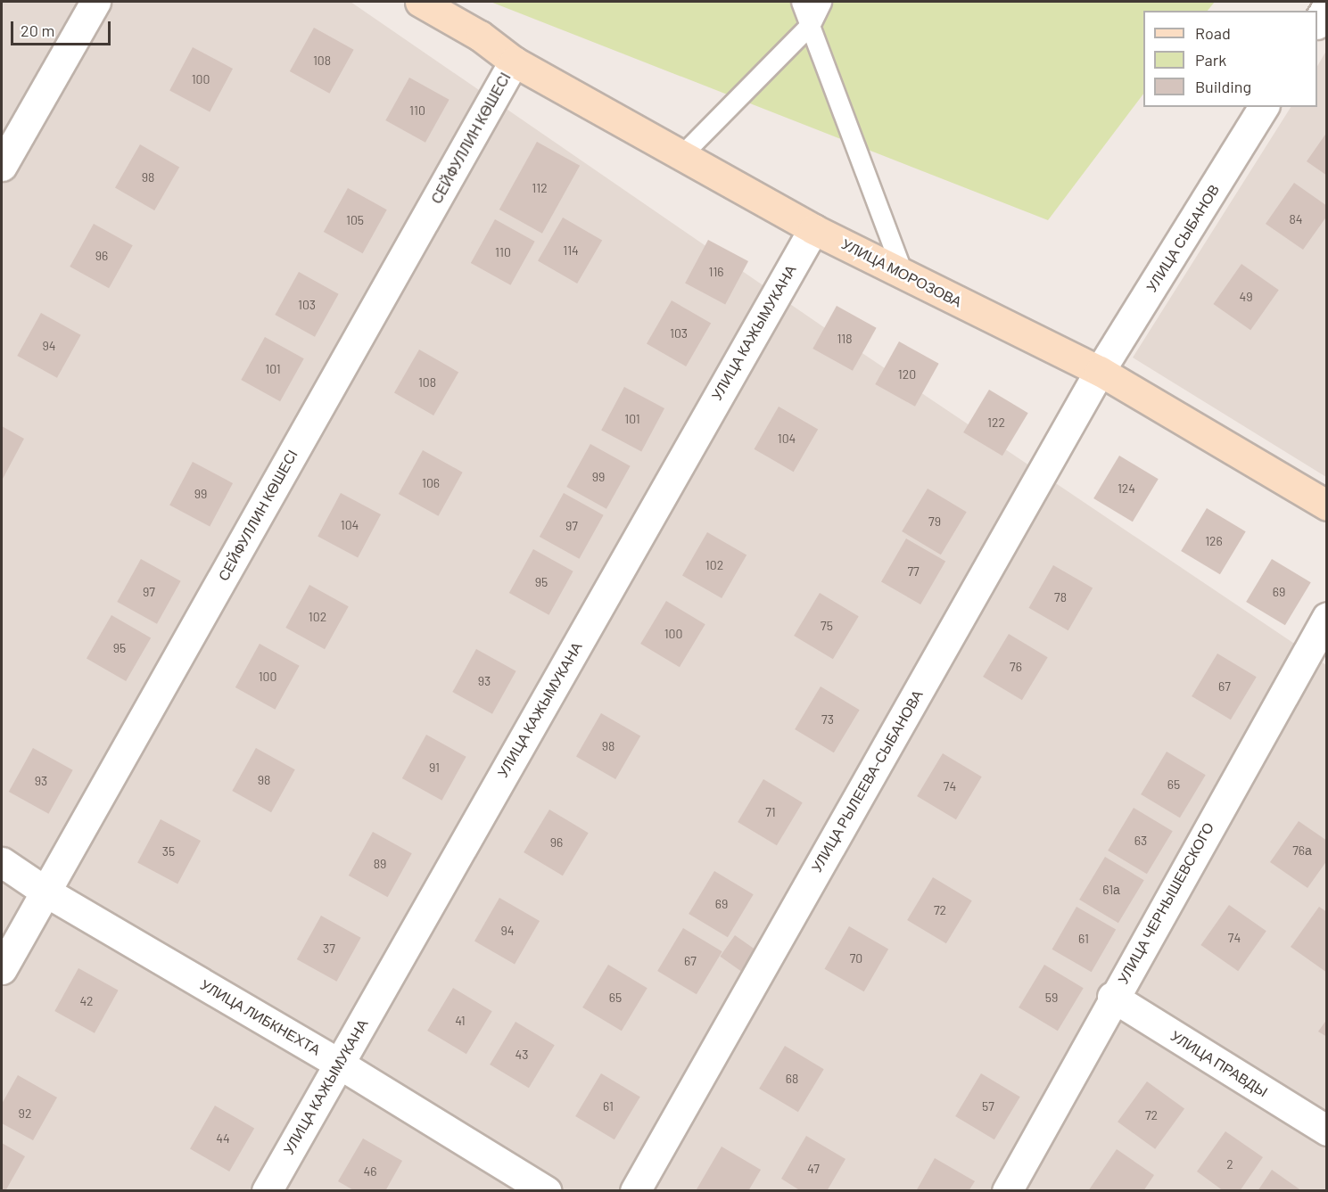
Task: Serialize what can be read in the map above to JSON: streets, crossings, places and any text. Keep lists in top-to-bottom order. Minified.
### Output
{"streets":{"main road":["УЛИЦА МОРОЗОВА"],"street":["СЕЙФУЛЛИН КӨШЕСІ","УЛИЦА СЫБАНОВ","УЛИЦА КАЖЫМУКАНА","УЛИЦА РЫЛЕЕВА-СЫБАНОВА","УЛИЦА ЧЕРНЫШЕВСКОГО","УЛИЦА ЛИБКНЕХТА","УЛИЦА ПРАВДЫ"]},"crossings":[["СЕЙФУЛЛИН КӨШЕСІ","УЛИЦА МОРОЗОВА"],["СЕЙФУЛЛИН КӨШЕСІ","УЛИЦА ЛИБКНЕХТА"],["УЛИЦА СЫБАНОВ","УЛИЦА МОРОЗОВА"],["УЛИЦА СЫБАНОВ","УЛИЦА РЫЛЕЕВА-СЫБАНОВА"],["УЛИЦА МОРОЗОВА","УЛИЦА КАЖЫМУКАНА"],["УЛИЦА МОРОЗОВА","УЛИЦА РЫЛЕЕВА-СЫБАНОВА"],["УЛИЦА КАЖЫМУКАНА","УЛИЦА ЛИБКНЕХТА"],["УЛИЦА ЧЕРНЫШЕВСКОГО","УЛИЦА ПРАВДЫ"]],"house_numbers":["108","100","110","98","112","84","105","114","110","96","116","49","103","103","118","94","101","120","108","101","122","104","99","106","124","99","79","104","97","126","102","77","95","97","69","78","102","75","100","95","76","100","93","67","73","98","91","98","93","65","74","71","63","96","76а","35","89","61а","69","72","94","74","61","37","70","67","65","59","42","41","43","68","61","57","92","72","44","2","47","46"],"legend":["Road","Park","Building"],"scale_bar":"20 m"}
